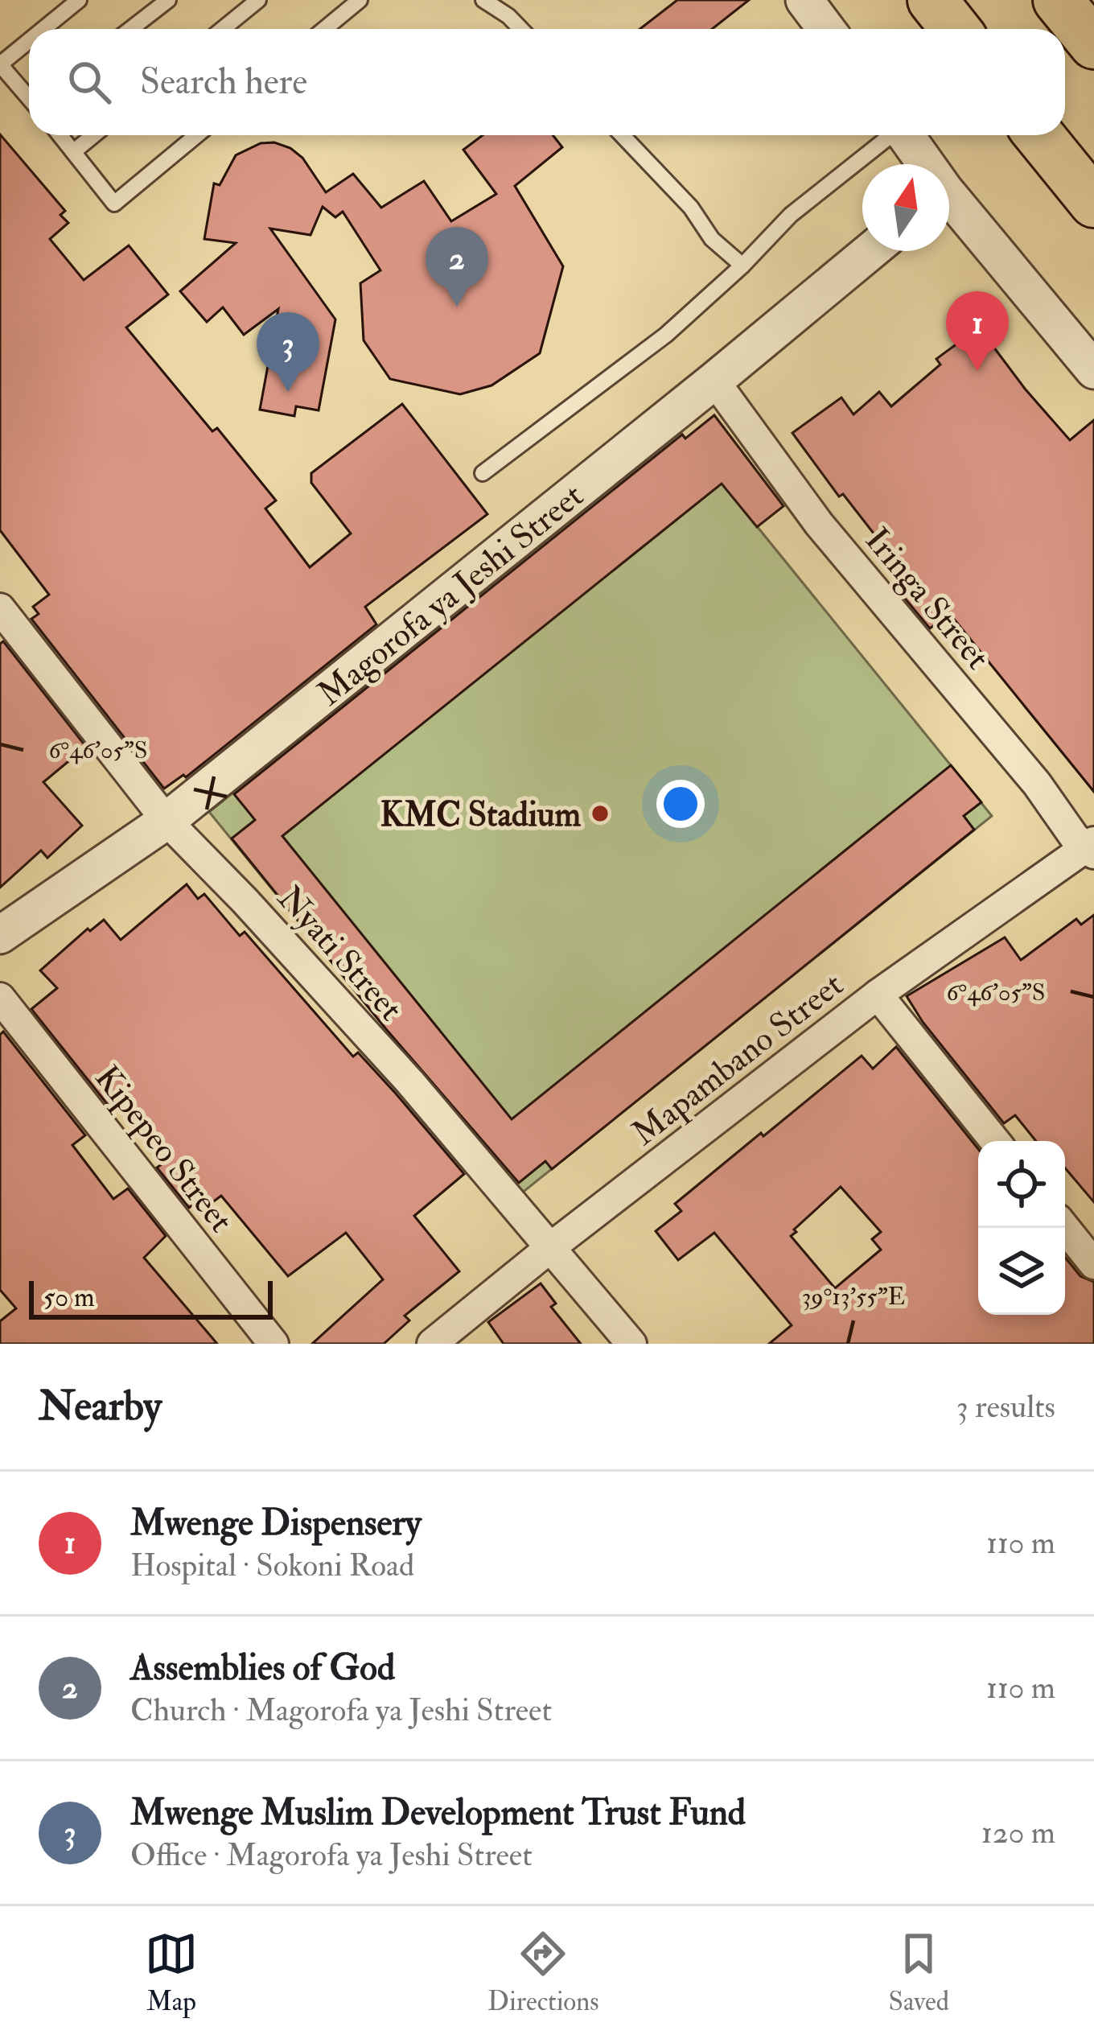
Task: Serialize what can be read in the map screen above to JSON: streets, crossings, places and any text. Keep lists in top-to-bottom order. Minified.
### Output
{"streets":{"street":["Magorofa ya Jeshi Street","Iringa Street","Nyati Street","Mapambano Street","Kipepeo Street"]},"crossings":[["Magorofa ya Jeshi Street","Iringa Street"],["Magorofa ya Jeshi Street","Nyati Street"],["Iringa Street","Mapambano Street"],["Nyati Street","Mapambano Street"]],"places":["KMC Stadium"],"scale_bar":"50 m","north":"top","page":{"search":"Search here","pins":["2","1","3"],"scale":"50 m","heading":["Nearby","3 results"],"list":[{"mark":"1","name":"Mwenge Dispensery","note":"Hospital · Sokoni Road","value":"110 m"},{"mark":"2","name":"Assemblies of God","note":"Church · Magorofa ya Jeshi Street","value":"110 m"},{"mark":"3","name":"Mwenge Muslim Development Trust Fund","note":"Office · Magorofa ya Jeshi Street","value":"120 m"}],"nav":["Map","Directions","Saved"]},"coordinates":["6°46'05\"S","39°13'55\"E"]}
